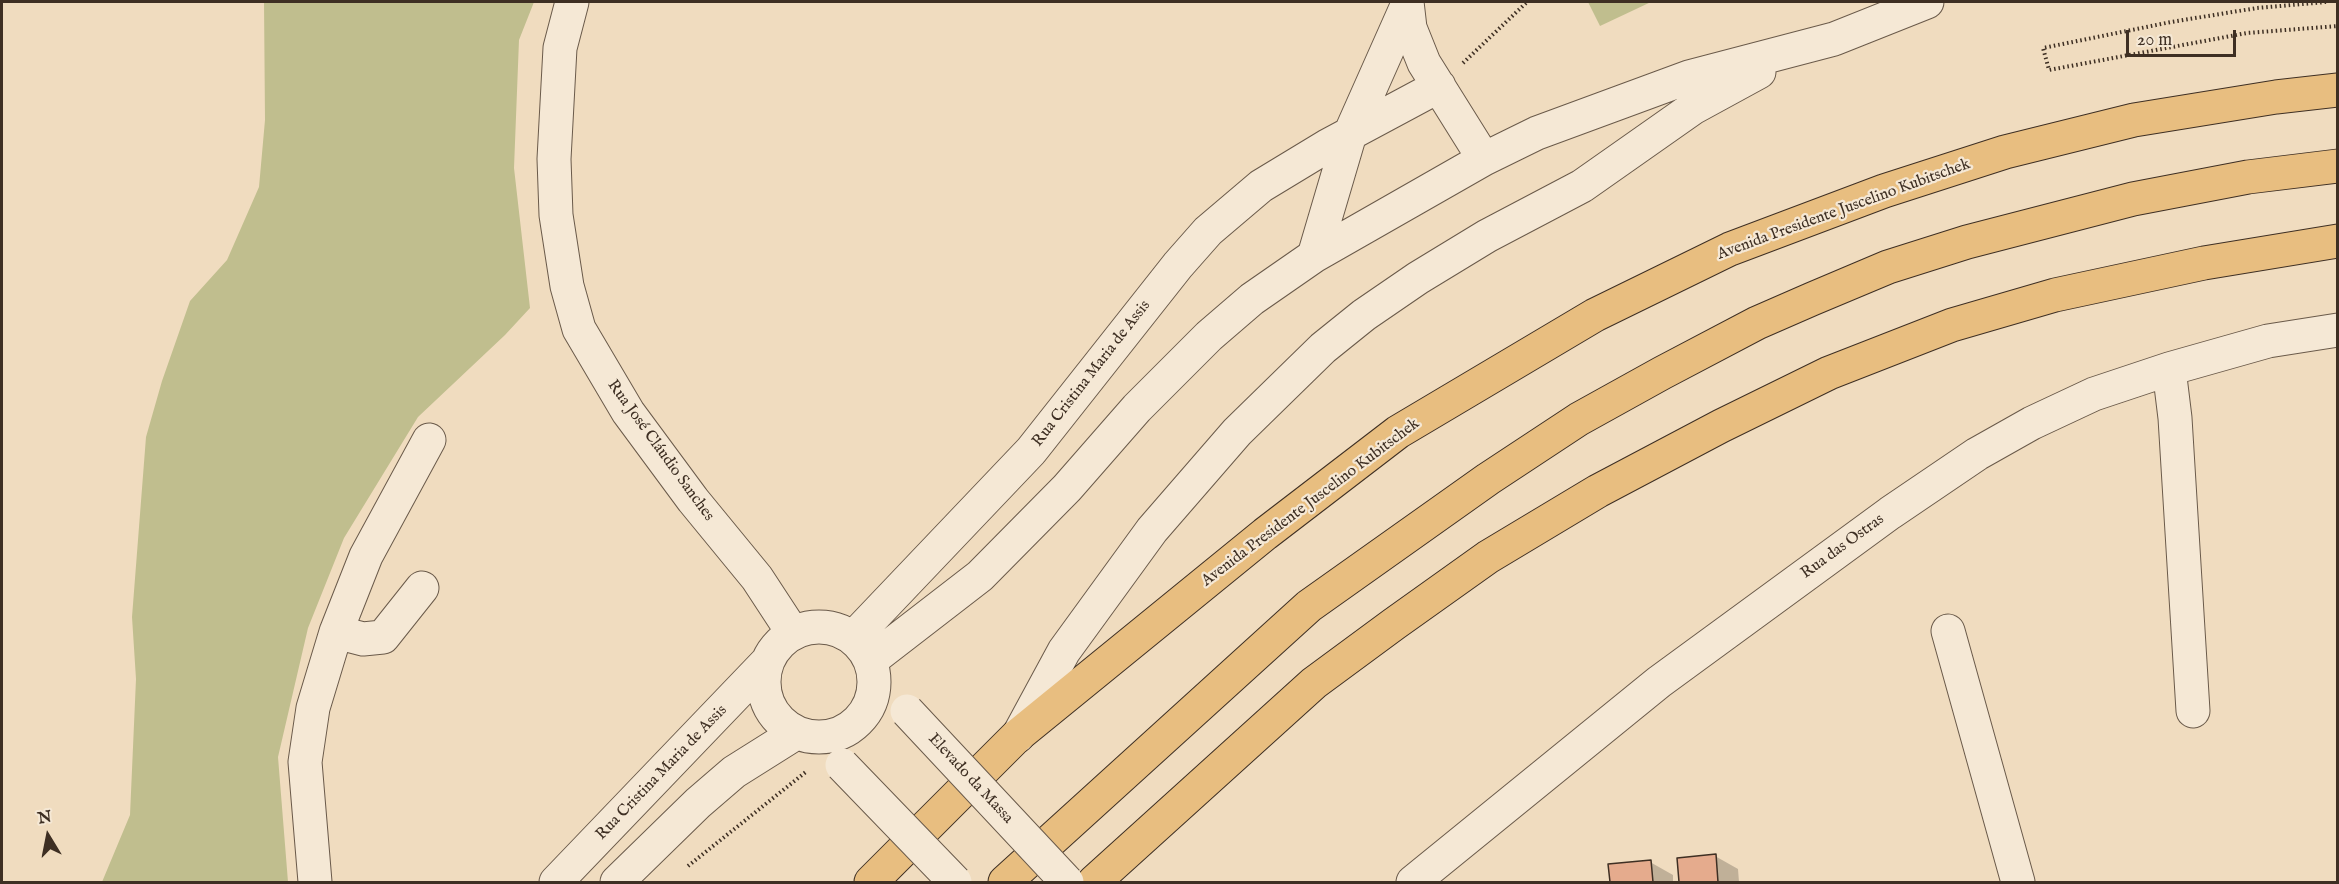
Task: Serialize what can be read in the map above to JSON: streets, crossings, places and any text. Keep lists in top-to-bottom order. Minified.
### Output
{"streets":{"main road":["Avenida Presidente Juscelino Kubitschek"],"street":["Rua Cristina Maria de Assis","Rua José Cláudio Sanches","Rua das Ostras","Elevado da Massa"]},"crossings":[["Rua Cristina Maria de Assis","Rua José Cláudio Sanches"],["Rua Cristina Maria de Assis","Elevado da Massa"],["Rua José Cláudio Sanches","Elevado da Massa"]],"scale_bar":"20 m","north":"top"}
